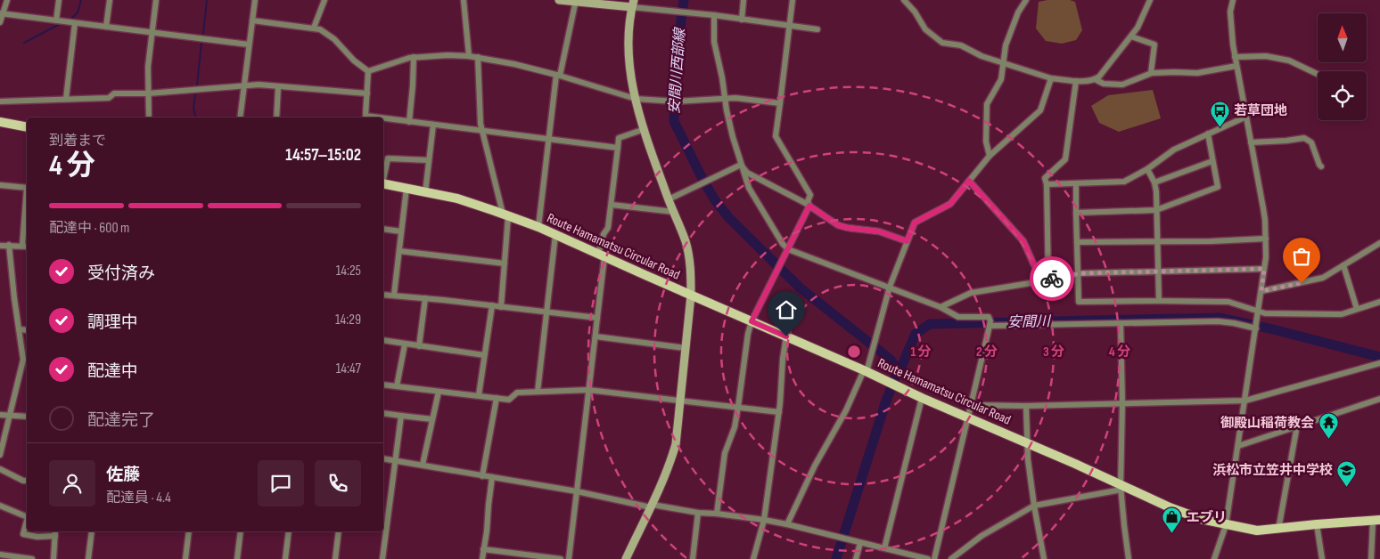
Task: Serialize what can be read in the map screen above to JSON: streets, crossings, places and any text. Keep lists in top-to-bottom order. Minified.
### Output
{"streets":{"main road":["Route Hamamatsu Circular Road"]},"water":["安間川西部線","安間川"],"places":{"bus stop":["若草団地"],"temple":["御殿山稲荷教会"],"school or university":["浜松市立笠井中学校"],"shop":["エブリ"]},"north":"top","page":{"heading":["4 分","到着まで","14:57–15:02"],"panel":["佐藤","配達員 · 4.4"],"bar":"配達中 · 600 m","list":[["受付済み","14:25"],["調理中","14:29"],["配達中","14:47"],"配達完了"]},"rings":["1 分","2 分","3 分","4 分"]}
